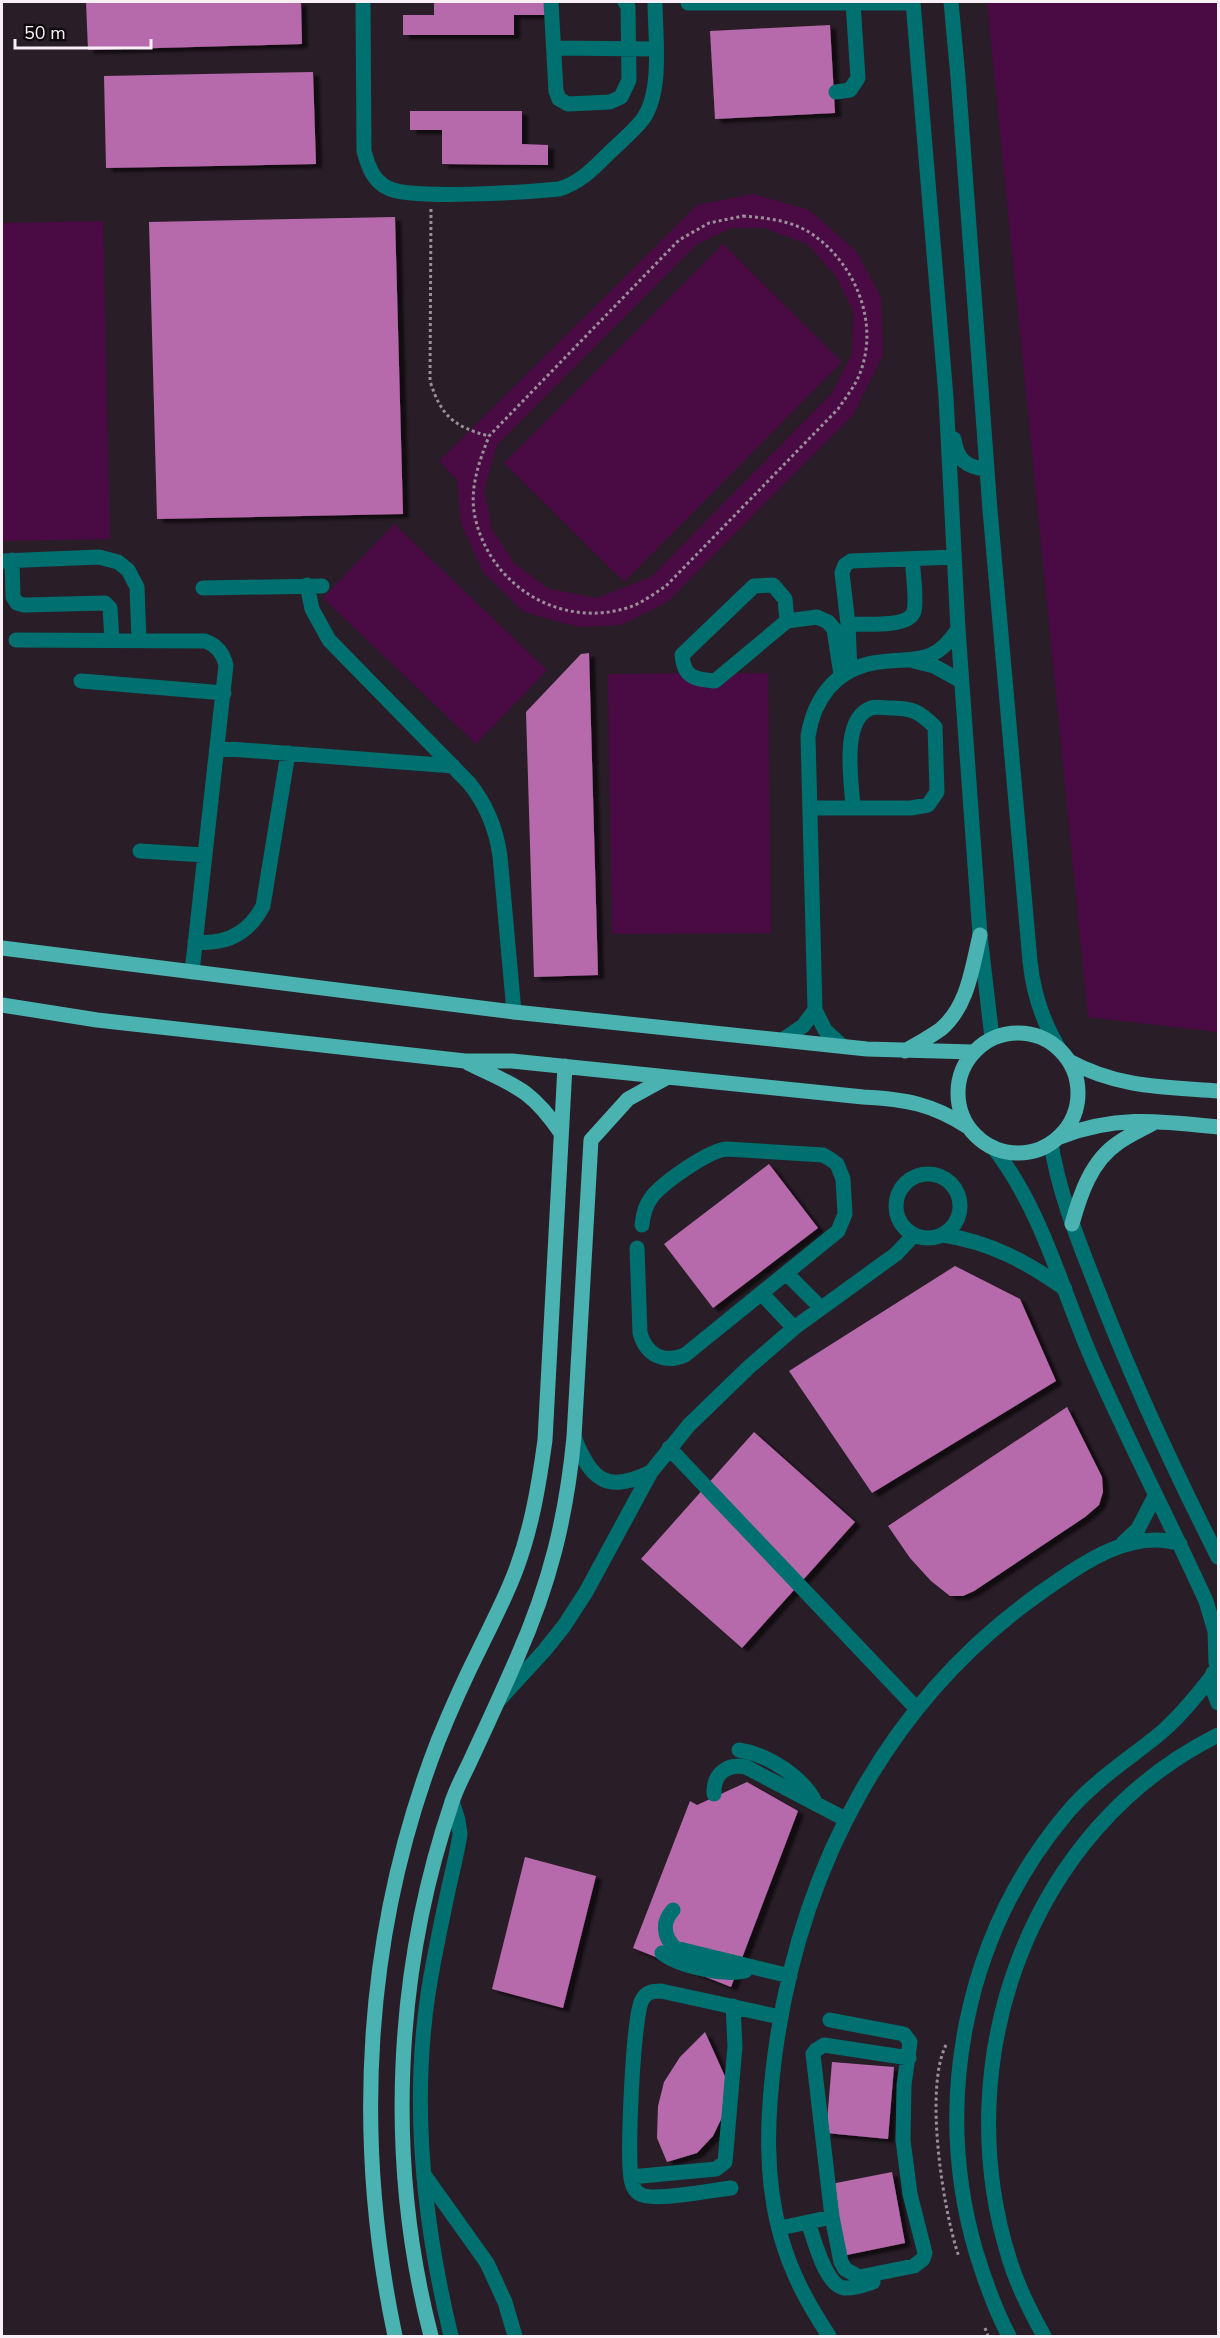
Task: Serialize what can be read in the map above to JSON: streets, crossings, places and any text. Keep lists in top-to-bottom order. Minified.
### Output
{"scale_bar":"50 m"}
